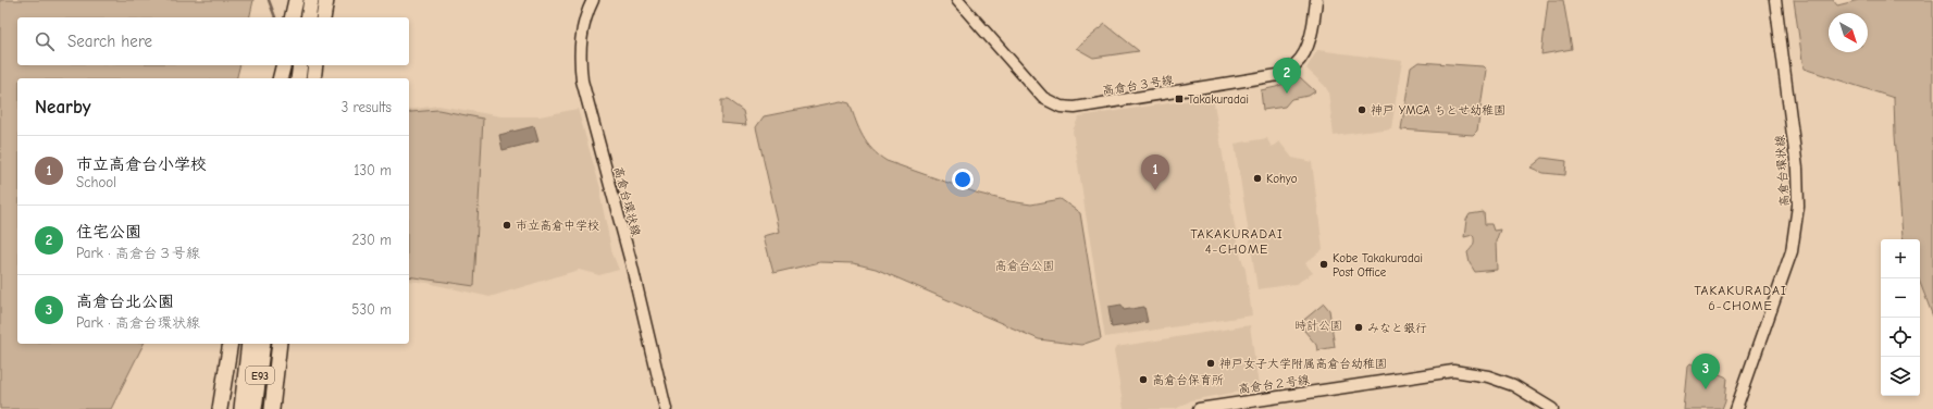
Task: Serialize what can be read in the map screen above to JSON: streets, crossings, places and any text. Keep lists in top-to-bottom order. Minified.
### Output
{"streets":{"highway":["E93"],"street":["高倉台３号線","高倉台環状線","高倉台２号線"]},"districts":["TAKAKURADAI 4-CHOME","TAKAKURADAI 6-CHOME"],"parks":["高倉台公園","時計公園"],"places":{"transit":["Takakuradai"],"other":["神戸 YMCA ちとせ幼稚園","Kohyo","市立高倉中学校","Kobe Takakuradai Post Office","みなと銀行","神戸女子大学附属高倉台幼稚園","高倉台保育所"]},"north":"bottom right","page":{"search":"Search here","pins":["2","1","3"],"heading":["Nearby","3 results"],"list":[{"mark":"1","name":"市立高倉台小学校","note":"School","value":"130 m"},{"mark":"2","name":"住宅公園","note":"Park · 高倉台３号線","value":"230 m"},{"mark":"3","name":"高倉台北公園","note":"Park · 高倉台環状線","value":"530 m"}],"map_buttons":["+","−"]}}
